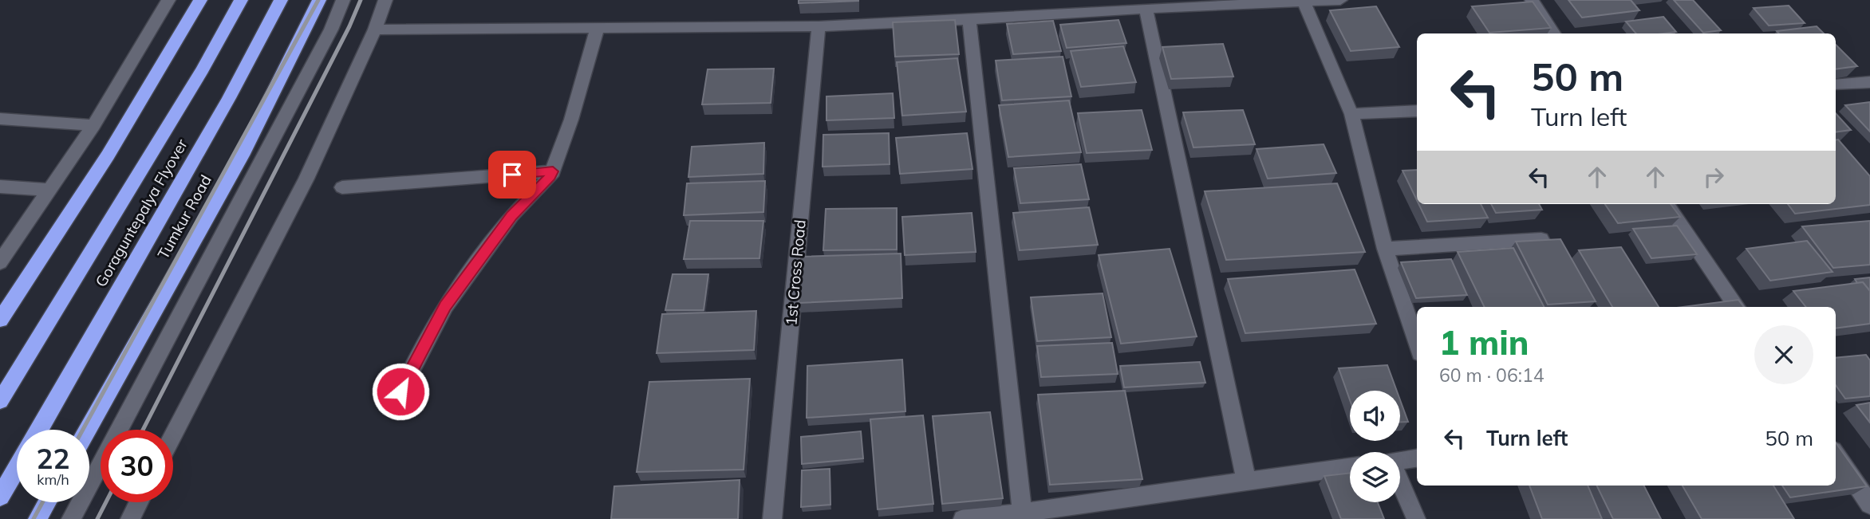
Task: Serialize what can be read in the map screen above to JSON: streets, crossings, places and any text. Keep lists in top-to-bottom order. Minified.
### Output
{"streets":{"highway":["Goraguntepalya Flyover","Tumkur Road"],"street":["1st Cross Road"]},"page":{"turn":["50 m","Turn left"],"heading":["1 min","60 m · 06:14"],"list":[{"name":"Turn left","value":"50 m"}],"speed":"22 km/h","limit":"30"}}
